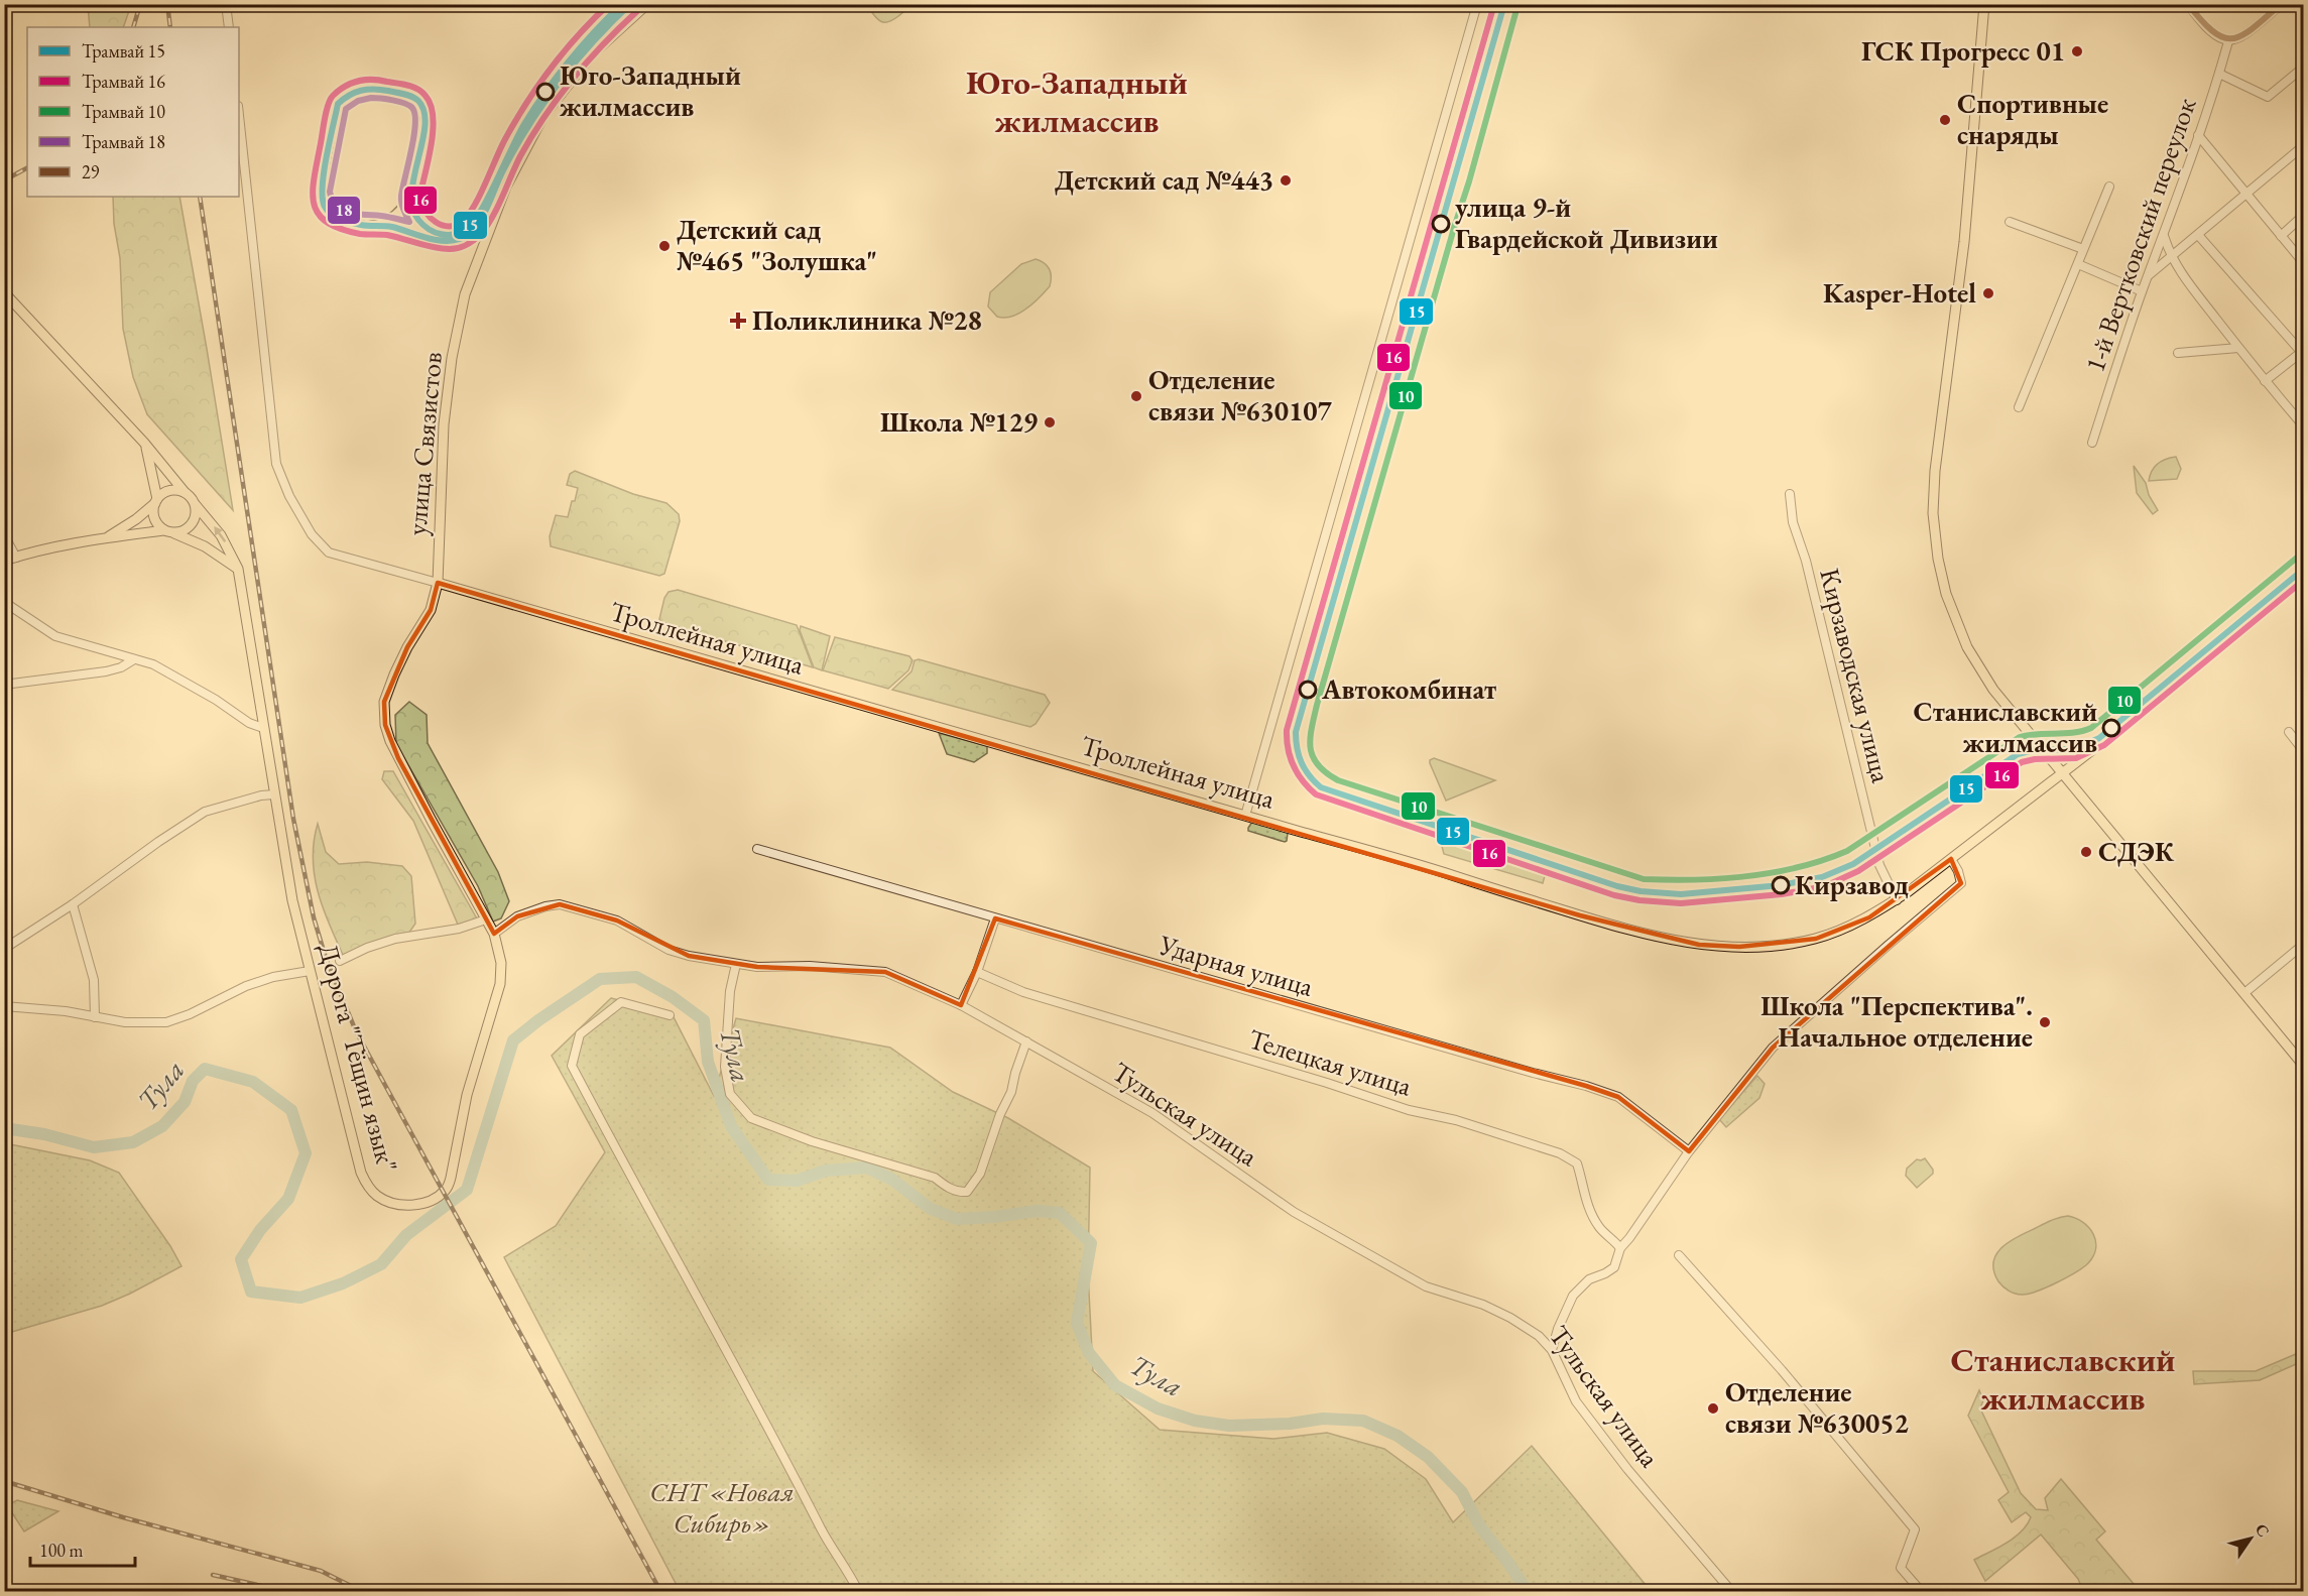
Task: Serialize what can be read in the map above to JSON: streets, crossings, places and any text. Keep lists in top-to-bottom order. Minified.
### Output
{"streets":{"main road":["улица Связистов","Троллейная улица","Дорога \"Тёщин язык\""],"street":["1-й Вертковский переулок","Кирзаводская улица","Ударная улица","Телецкая улица","Тульская улица"]},"crossings":[["улица Связистов","Троллейная улица"],["улица Связистов","Дорога \"Тёщин язык\""],["Троллейная улица","Кирзаводская улица"],["Троллейная улица","Дорога \"Тёщин язык\""],["Дорога \"Тёщин язык\"","Тульская улица"]],"districts":["Юго-Западный жилмассив","Станиславский жилмассив"],"water":["Тула"],"parks":["СНТ «Новая Сибирь»"],"places":{"other":["ГСК Прогресс 01","Юго-Западный жилмассив","Спортивные снаряды","Детский сад №443","улица 9-й Гвардейской Дивизии","Детский сад №465 \"Золушка\"","Kasper-Hotel","Отделение связи №630107","Школа №129","Автокомбинат","Станиславский жилмассив","СДЭК","Кирзавод","Школа \"Перспектива\". Начальное отделение","Отделение связи №630052"],"health":["Поликлиника №28"]},"lines":["tram line 15","tram line 16","transit line 29","tram line 10","tram line 18"],"legend":["Трамвай 15","Трамвай 16","Трамвай 10","Трамвай 18","29"],"scale_bar":"100 m","north":"top right"}
